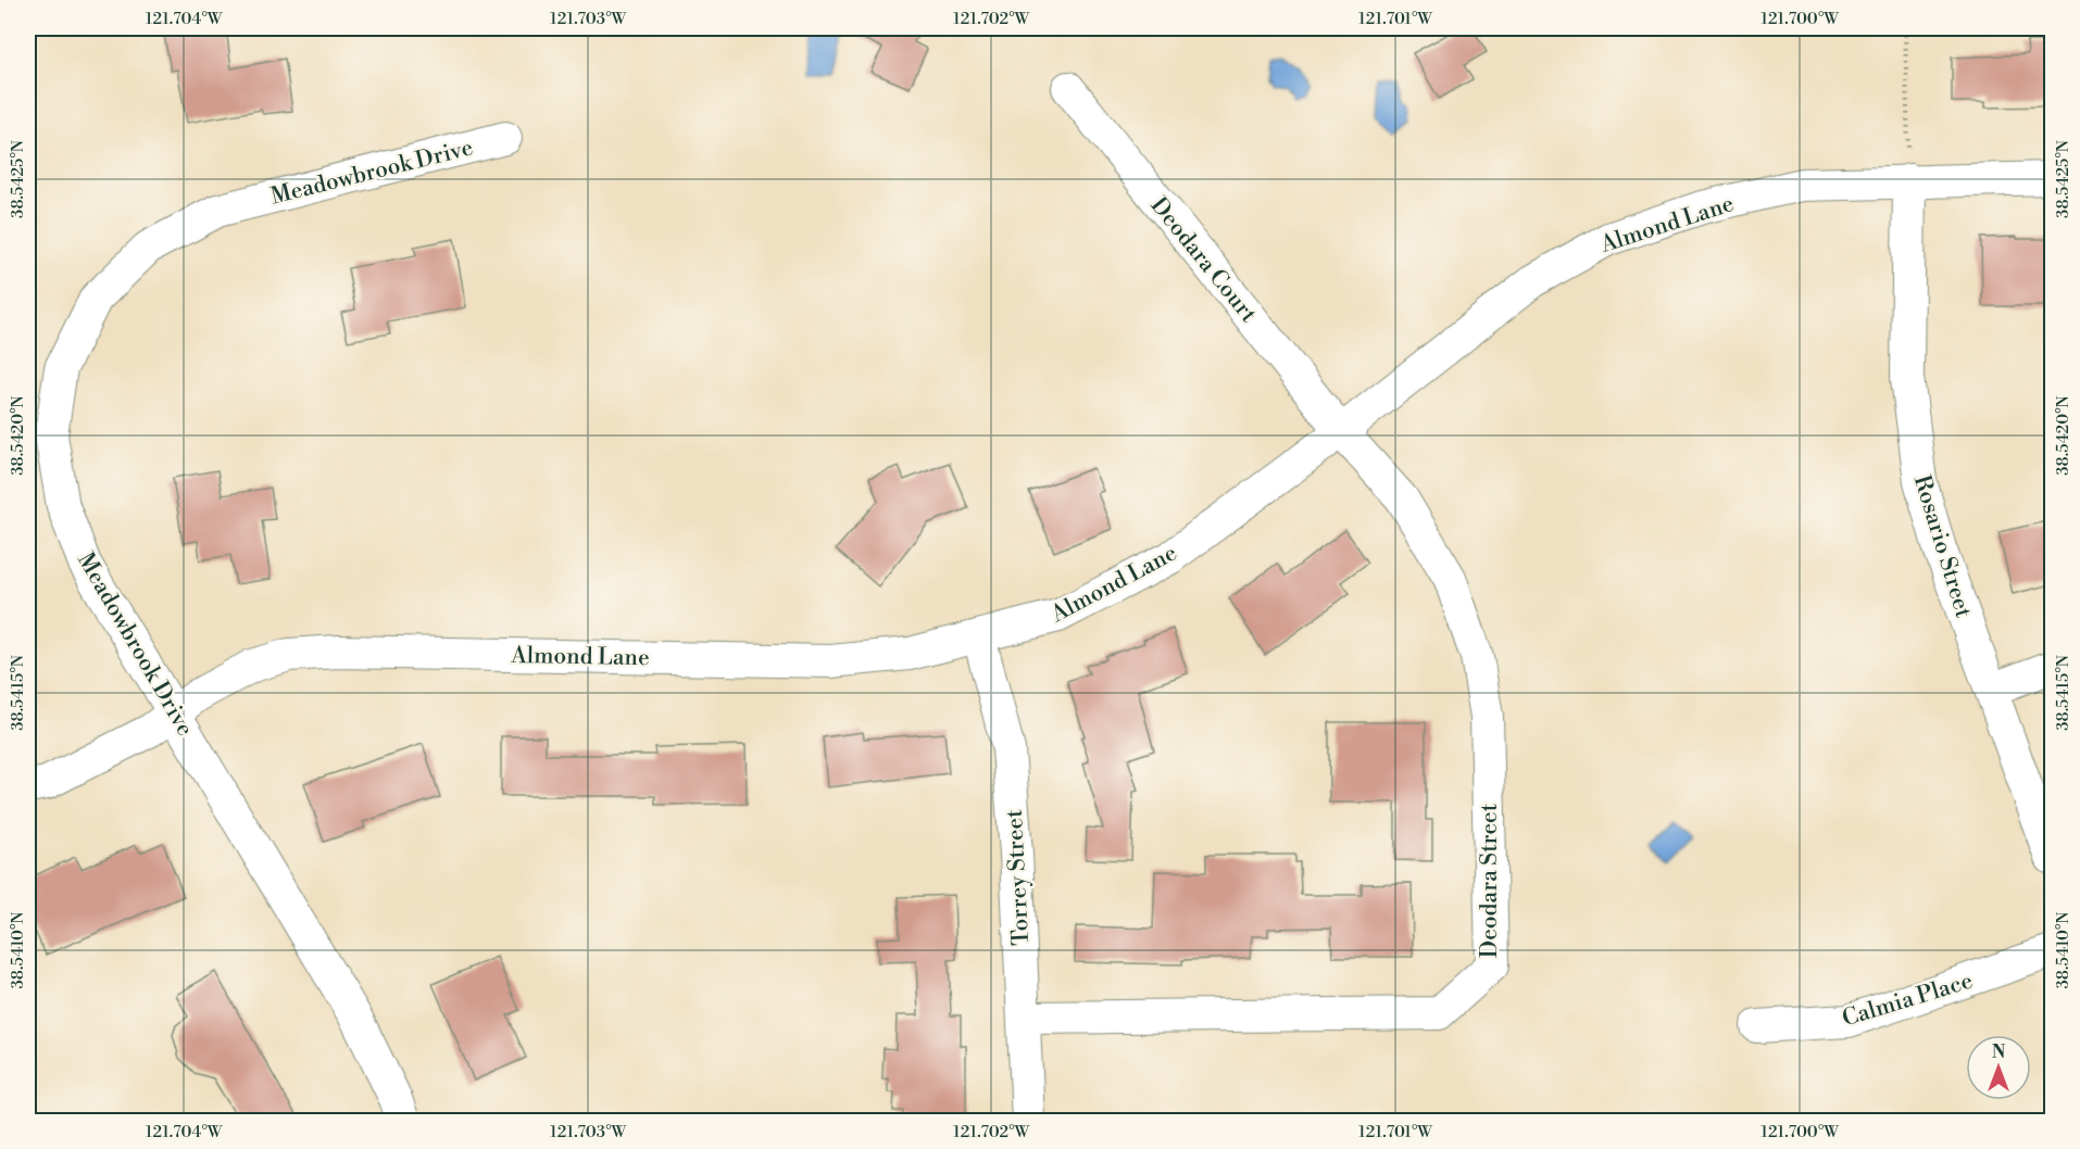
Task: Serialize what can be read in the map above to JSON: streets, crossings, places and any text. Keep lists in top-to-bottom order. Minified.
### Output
{"streets":{"street":["Meadowbrook Drive","Almond Lane","Deodara Court","Rosario Street","Torrey Street","Deodara Street","Calmia Place"]},"crossings":[["Meadowbrook Drive","Almond Lane"],["Almond Lane","Deodara Court"],["Almond Lane","Rosario Street"],["Almond Lane","Torrey Street"],["Almond Lane","Deodara Street"],["Deodara Court","Deodara Street"],["Torrey Street","Deodara Street"]],"north":"top","coordinates":["121.704°W","121.703°W","121.702°W","121.701°W","121.700°W","38.5425°N","38.5420°N","38.5415°N","38.5410°N"]}
